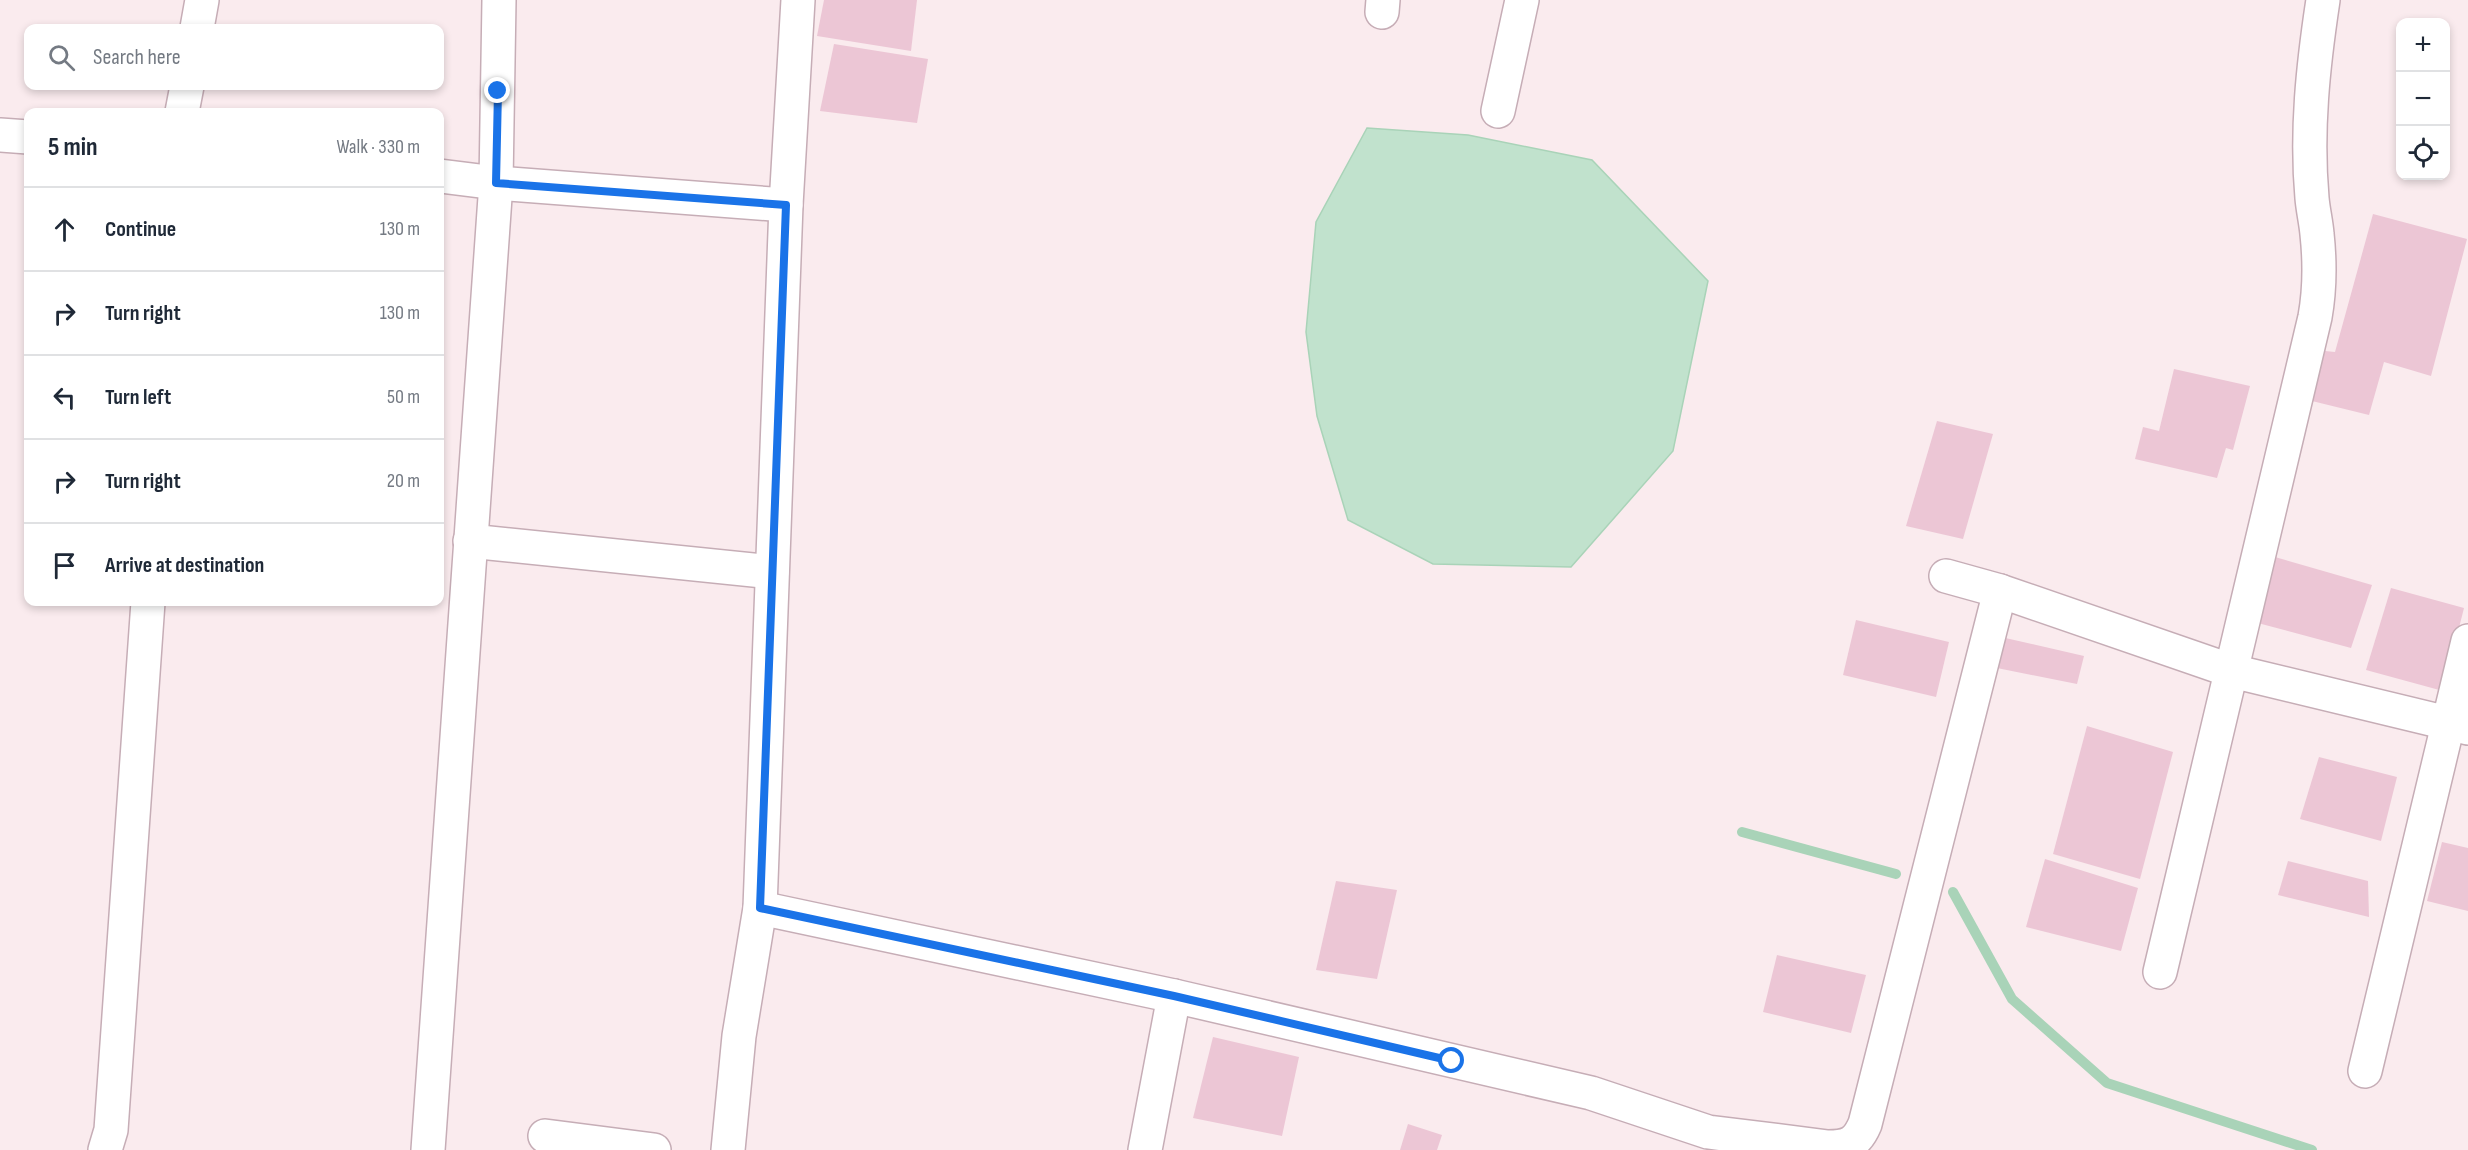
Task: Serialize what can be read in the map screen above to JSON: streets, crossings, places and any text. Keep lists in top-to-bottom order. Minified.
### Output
{"page":{"map_buttons":["+","−"],"search":"Search here","heading":["5 min","Walk · 330 m"],"list":[["Continue","130 m"],["Turn right","130 m"],["Turn left","50 m"],["Turn right","20 m"],"Arrive at destination"]}}
